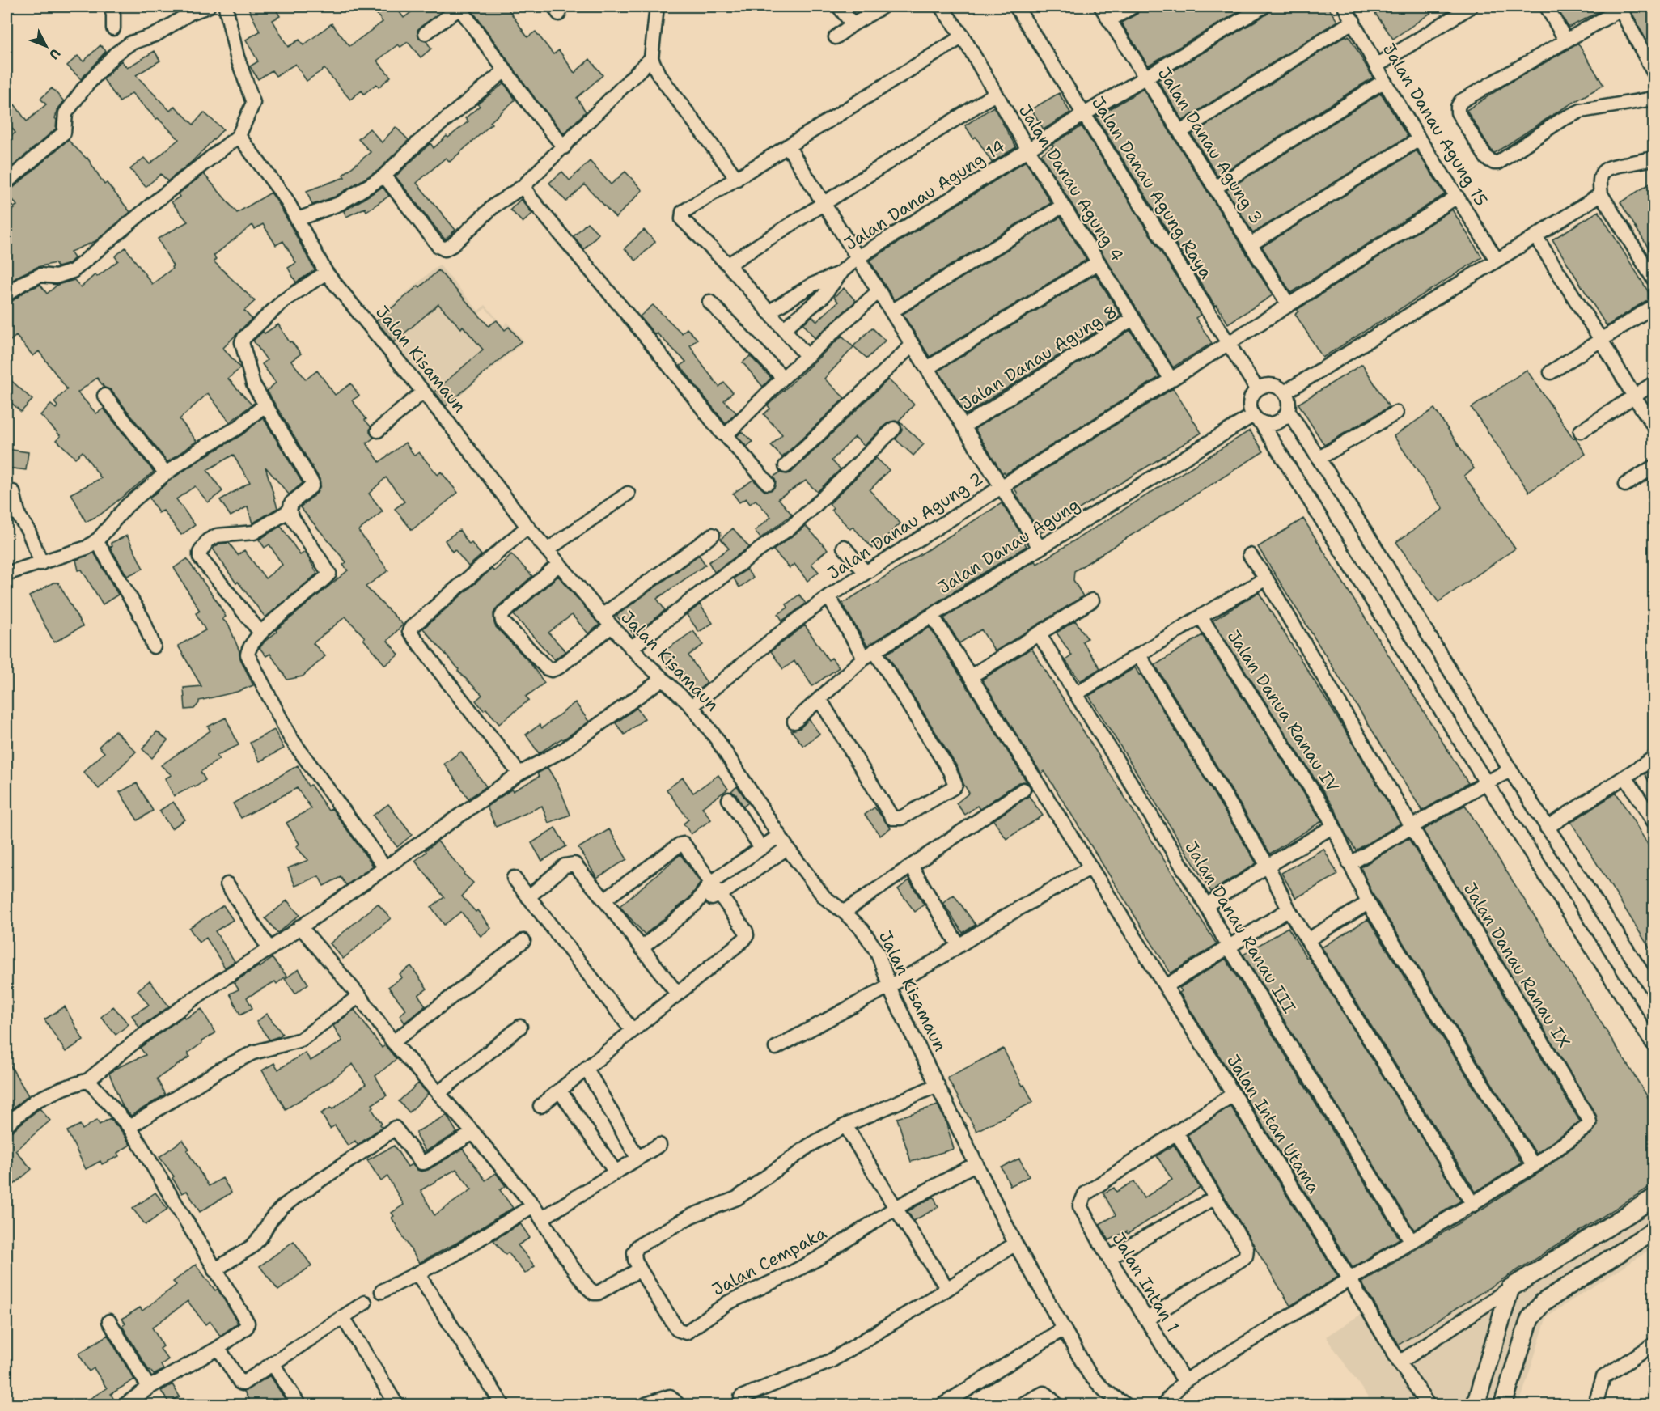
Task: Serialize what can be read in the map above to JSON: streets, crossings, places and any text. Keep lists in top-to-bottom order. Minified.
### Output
{"streets":{"street":["Jalan Danau Agung 15","Jalan Danau Agung 3","Jalan Danau Agung 4","Jalan Danau Agung Raya","Jalan Danau Agung 14","Jalan Danau Agung 8","Jalan Kisamaun","Jalan Danau Agung 2","Jalan Danau Agung","Jalan Danua Ranau IV","Jalan Danau Ranau III","Jalan Danau Ranau IX","Jalan Intan Utama","Jalan Cempaka","Jalan Intan 1"]},"crossings":[["Jalan Danau Agung 15","Jalan Danau Agung 2"],["Jalan Danau Agung 3","Jalan Danau Agung 14"],["Jalan Danau Agung 3","Jalan Danau Agung 2"],["Jalan Danau Agung 4","Jalan Danau Agung 14"],["Jalan Danau Agung 4","Jalan Danau Agung 8"],["Jalan Danau Agung 4","Jalan Danau Agung 2"],["Jalan Danau Agung Raya","Jalan Danau Agung 14"],["Jalan Danau Agung Raya","Jalan Danau Agung 2"],["Jalan Danau Agung Raya","Jalan Danau Agung"],["Jalan Kisamaun","Jalan Danau Agung 2"],["Jalan Kisamaun","Jalan Cempaka"],["Jalan Danau Agung","Jalan Intan Utama"],["Jalan Danua Ranau IV","Jalan Danau Ranau IX"]],"north":"bottom right"}
